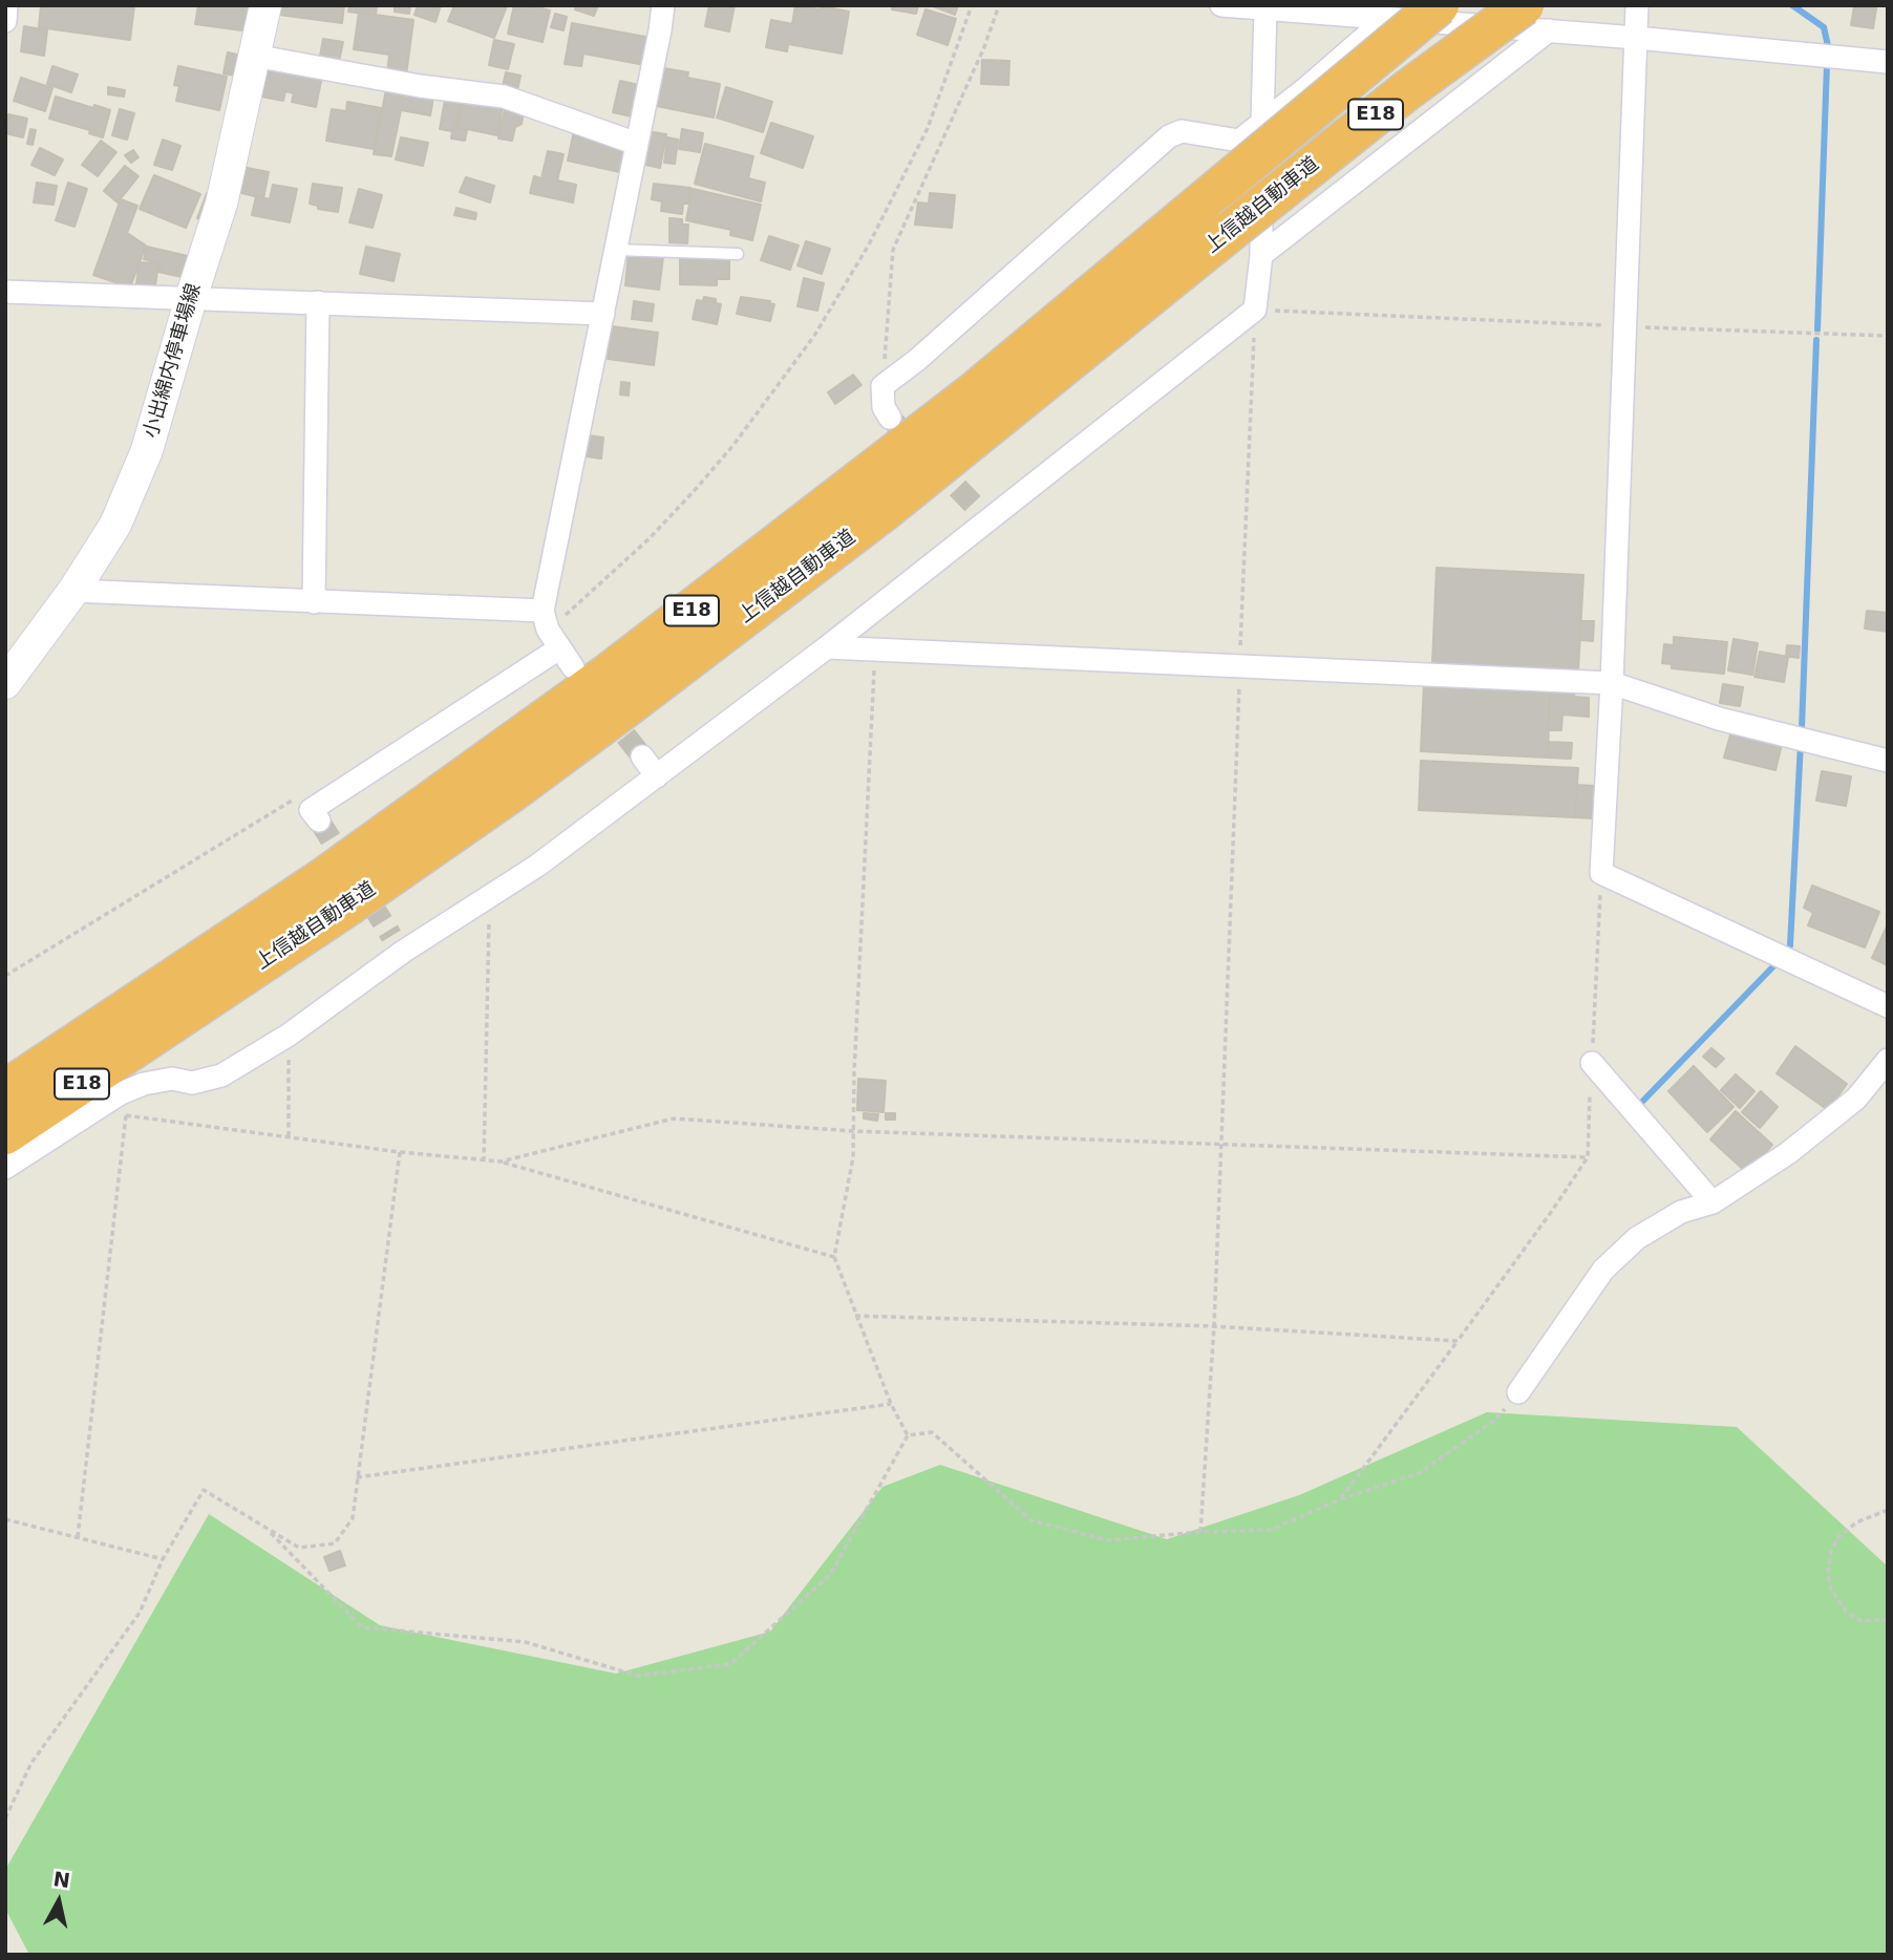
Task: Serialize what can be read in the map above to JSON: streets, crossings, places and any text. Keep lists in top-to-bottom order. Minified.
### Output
{"streets":{"highway":["E18","上信越自動車道"],"main road":["小出綿内停車場線"]},"north":"top"}
